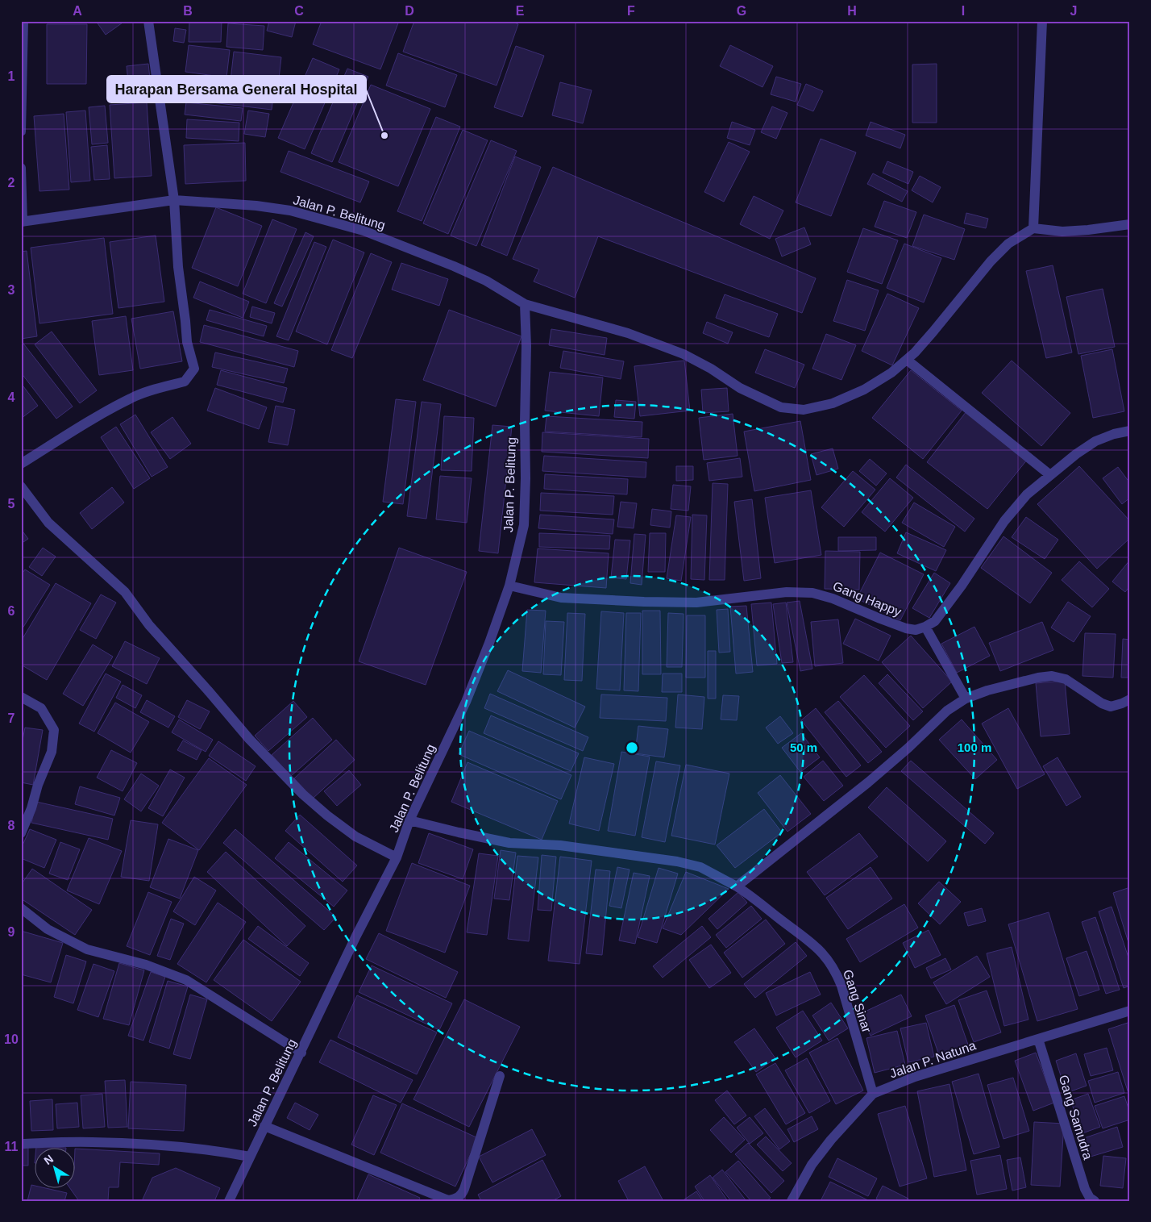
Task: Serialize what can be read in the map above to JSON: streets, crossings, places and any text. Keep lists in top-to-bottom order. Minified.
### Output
{"streets":{"street":["Jalan P. Belitung","Gang Happy","Gang Sinar","Jalan P. Natuna","Gang Samudra"]},"crossings":[["Jalan P. Belitung","Gang Happy"],["Jalan P. Belitung","Gang Sinar"],["Gang Sinar","Jalan P. Natuna"],["Jalan P. Natuna","Gang Samudra"]],"places":["Harapan Bersama General Hospital"],"north":"top left","grid":{"columns":["A","B","C","D","E","F","G","H","I","J"],"rows":["1","2","3","4","5","6","7","8","9","10","11"]},"rings":["50 m","100 m"]}
